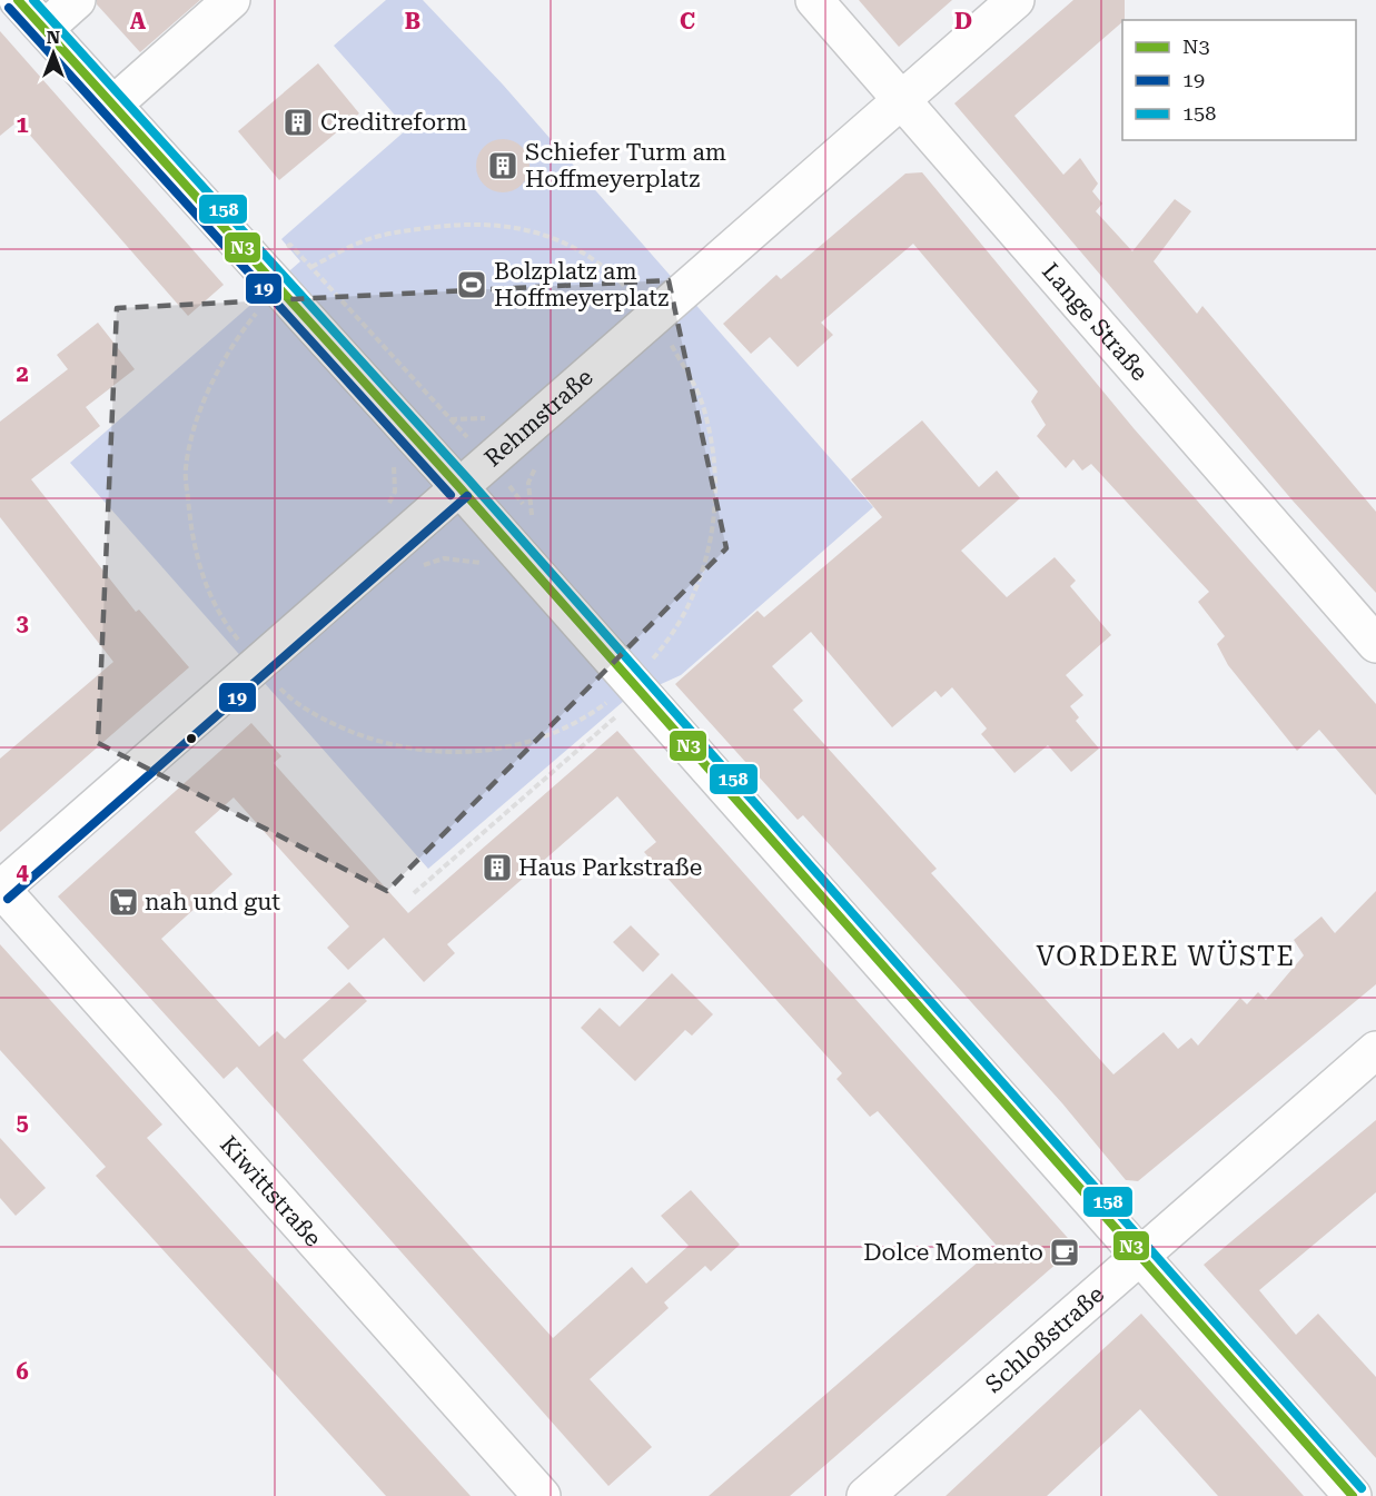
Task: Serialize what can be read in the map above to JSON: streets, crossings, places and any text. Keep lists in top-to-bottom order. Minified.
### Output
{"streets":{"street":["Lange Straße","Rehmstraße","Kiwittstraße","Schloßstraße"]},"crossings":[["Lange Straße","Rehmstraße"],["Rehmstraße","Kiwittstraße"]],"districts":["VORDERE WÜSTE"],"places":{"building":["Creditreform","Schiefer Turm am Hoffmeyerplatz","Haus Parkstraße"],"sports":["Bolzplatz am Hoffmeyerplatz"],"supermarket":["nah und gut"],"cafe":["Dolce Momento"]},"lines":["transit line N3","transit line 158","transit line 19"],"legend":["N3","19","158"],"north":"top","grid":{"columns":["A","B","C","D"],"rows":["1","2","3","4","5","6"]}}
